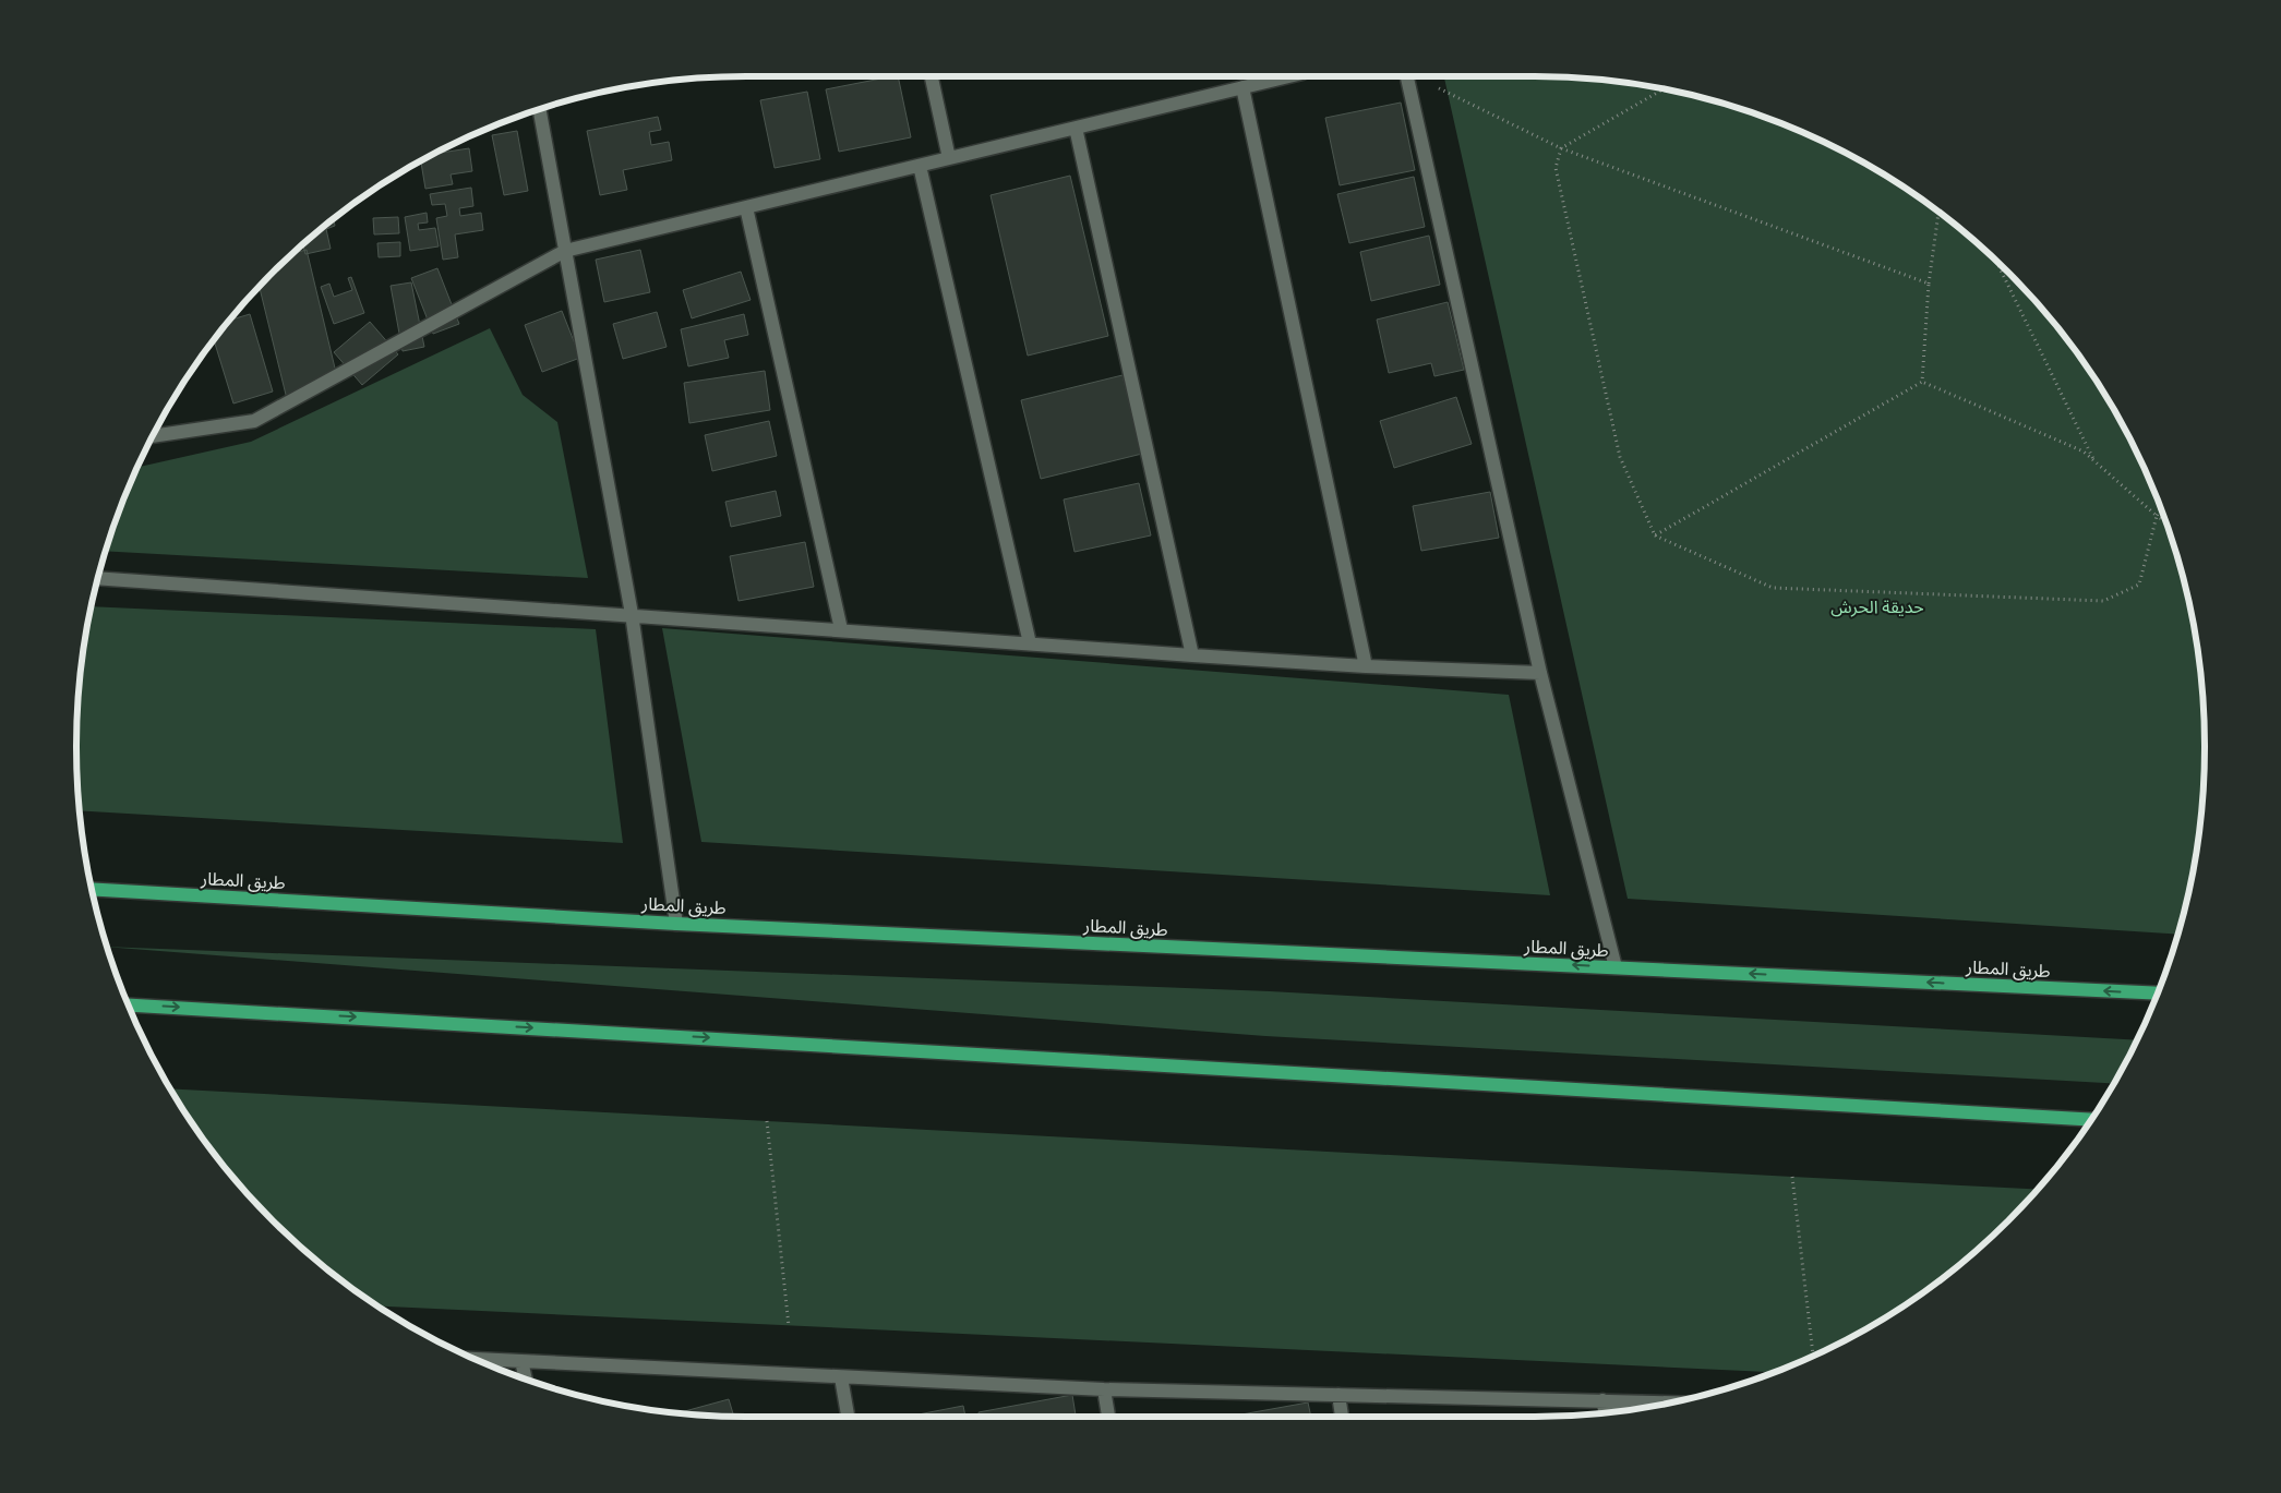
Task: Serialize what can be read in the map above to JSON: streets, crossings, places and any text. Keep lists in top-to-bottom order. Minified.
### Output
{"streets":{"main road":["طريق المطار"]},"parks":["حديقة الحرش"]}
